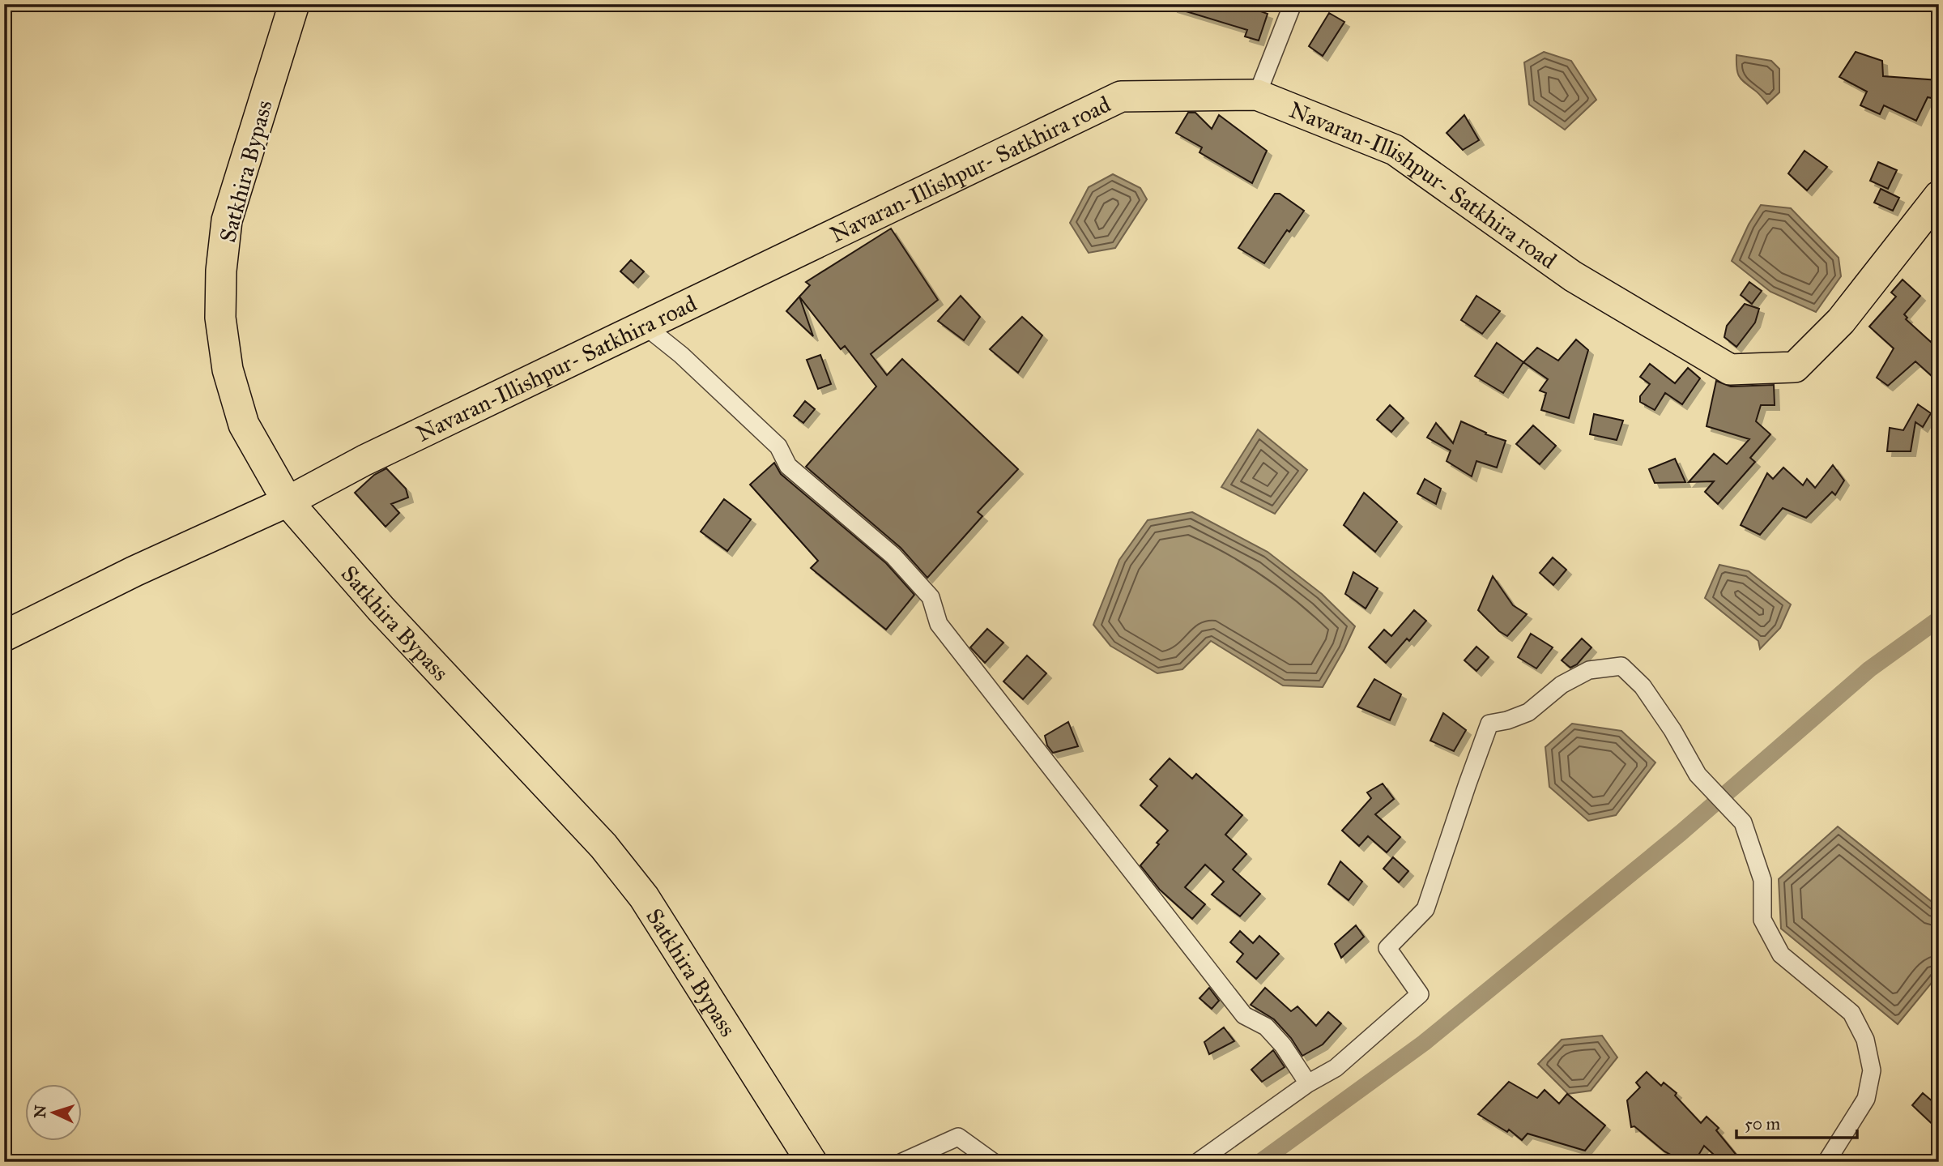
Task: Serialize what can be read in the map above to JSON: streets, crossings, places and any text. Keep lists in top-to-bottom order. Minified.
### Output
{"streets":{"highway":["Navaran-Illishpur- Satkhira road","Satkhira Bypass"]},"crossings":[["Navaran-Illishpur- Satkhira road","Satkhira Bypass"]],"scale_bar":"50 m","north":"left"}
